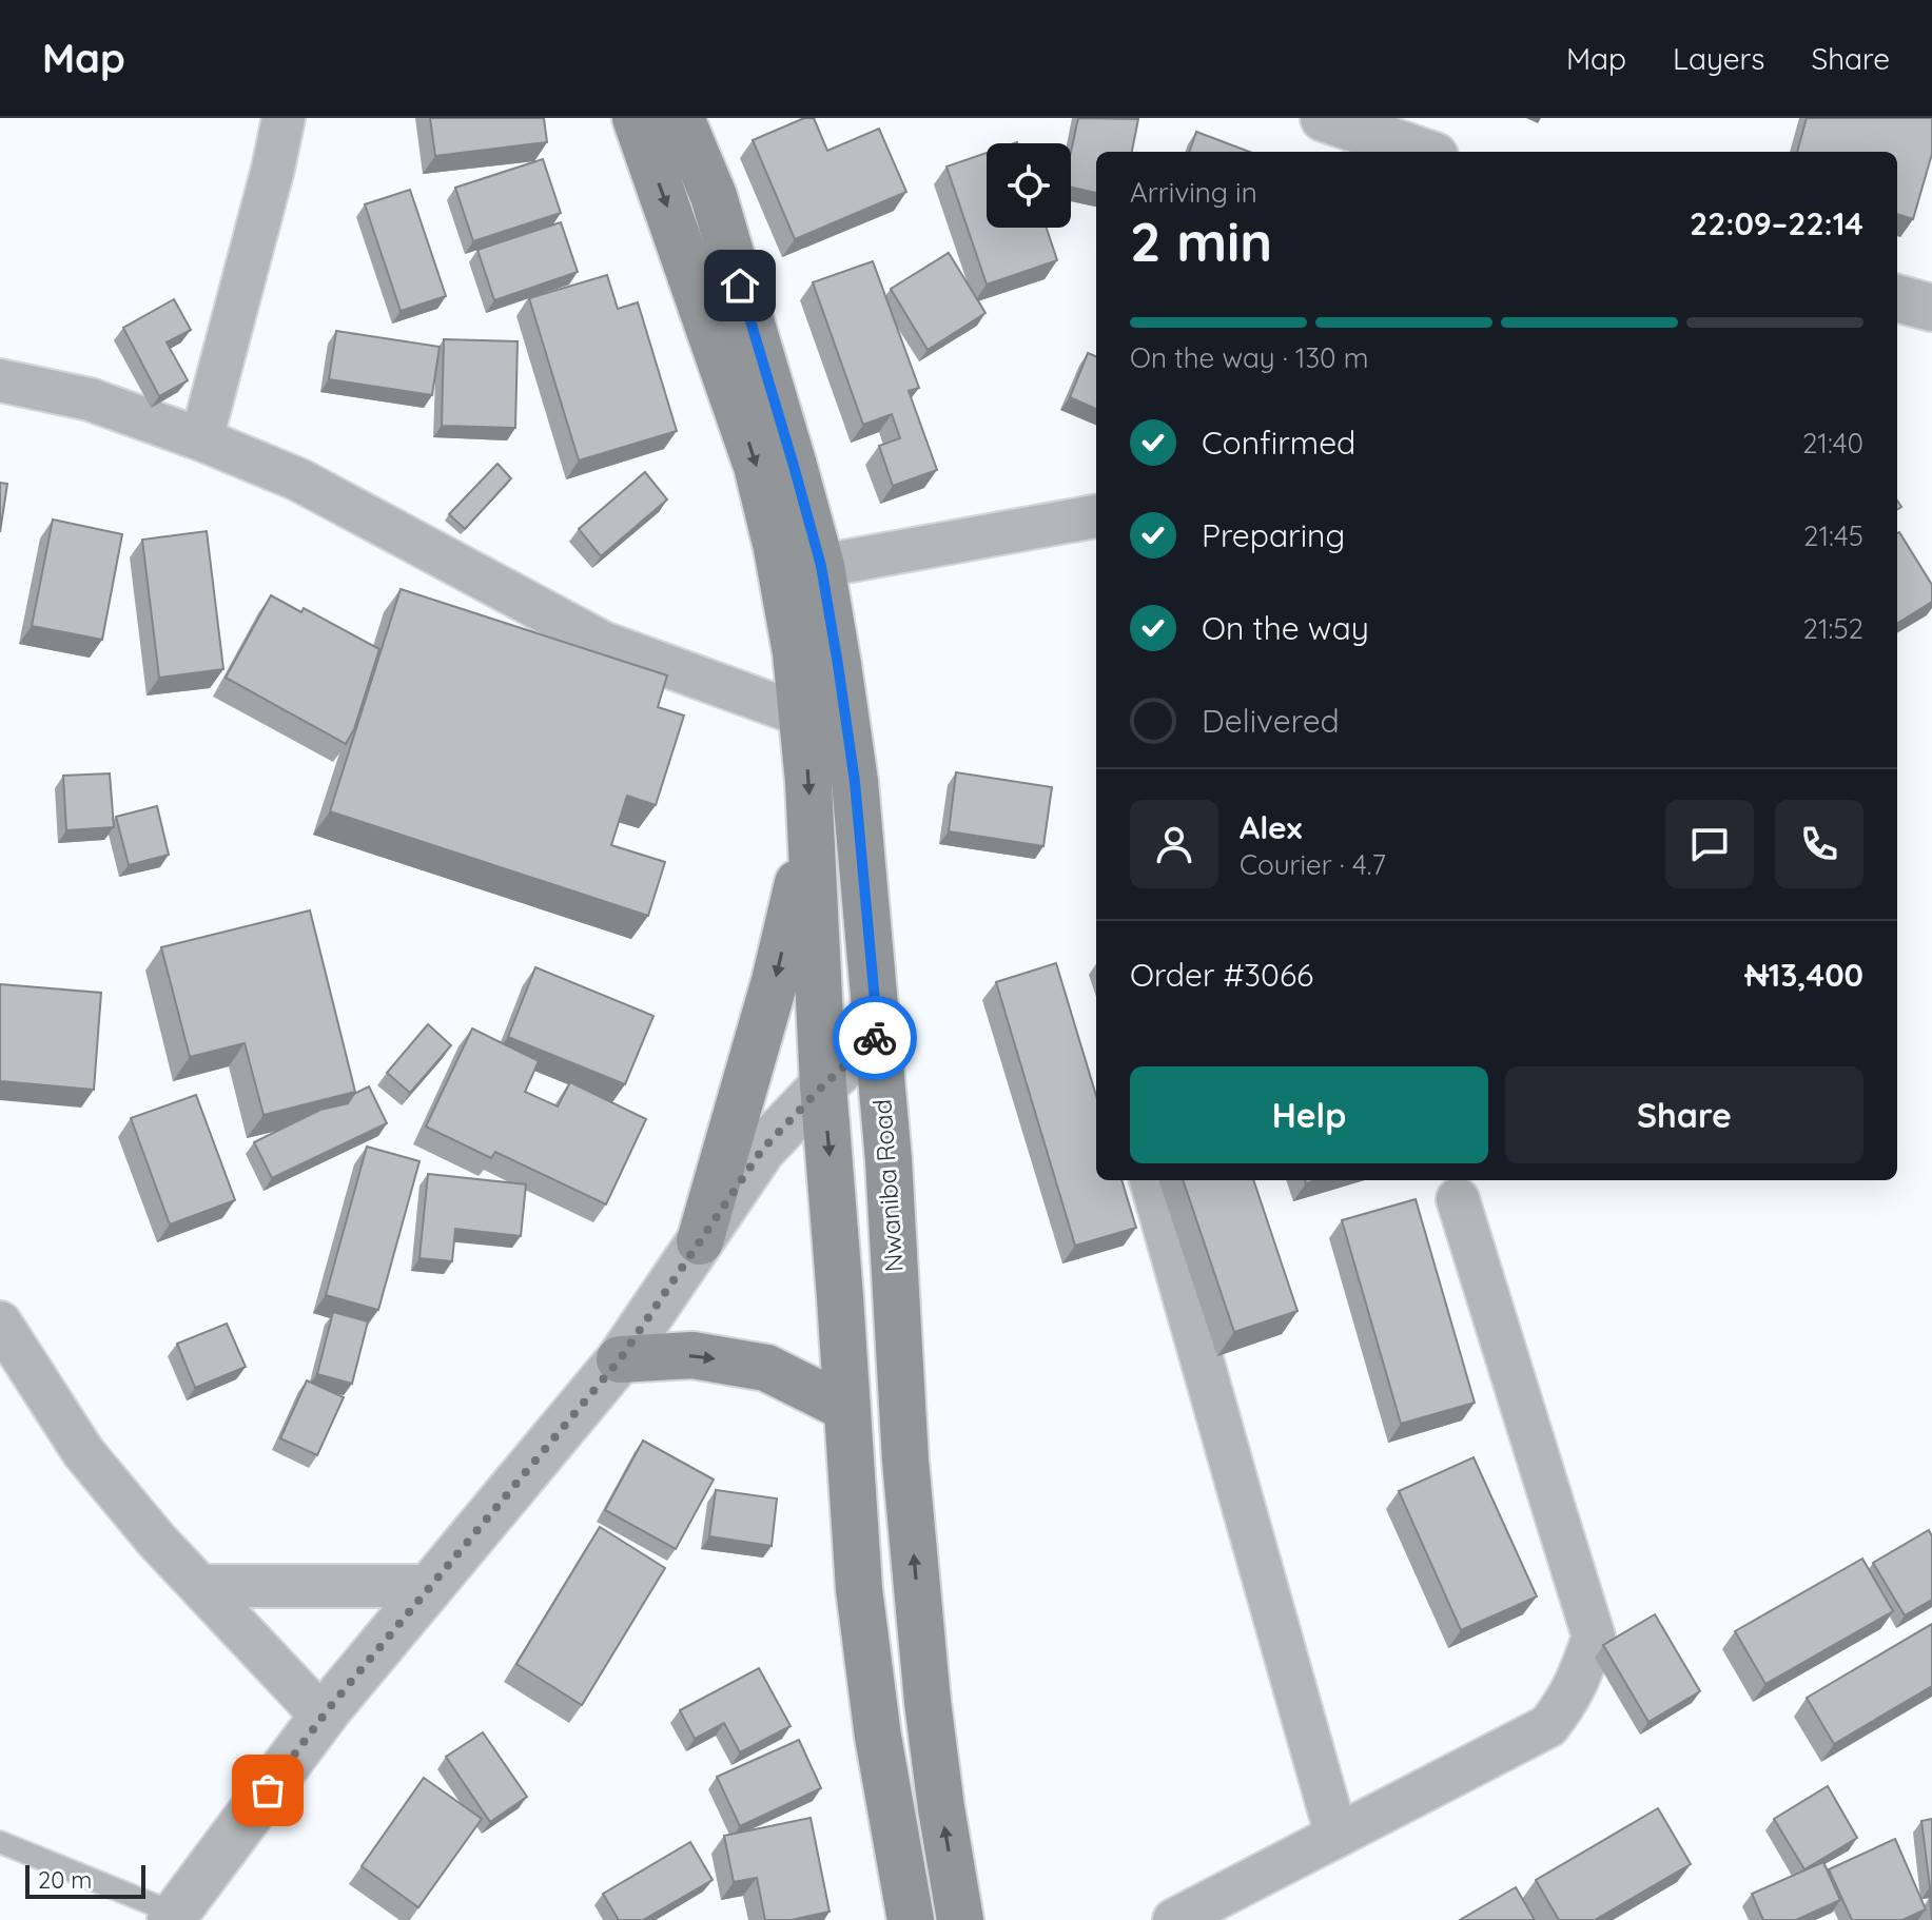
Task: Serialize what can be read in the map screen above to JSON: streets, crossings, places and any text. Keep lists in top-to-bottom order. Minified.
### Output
{"streets":{"main road":["Nwaniba Road"]},"scale_bar":"20 m","page":{"header":"Map","nav":["Map","Layers","Share"],"heading":["2 min","Arriving in","22:09–22:14"],"panel":["Alex","Courier · 4.7","Order #3066","₦13,400"],"bar":"On the way · 130 m","list":[["Confirmed","21:40"],["Preparing","21:45"],["On the way","21:52"],"Delivered"],"buttons":["Help","Share"],"scale":"20 m"}}
